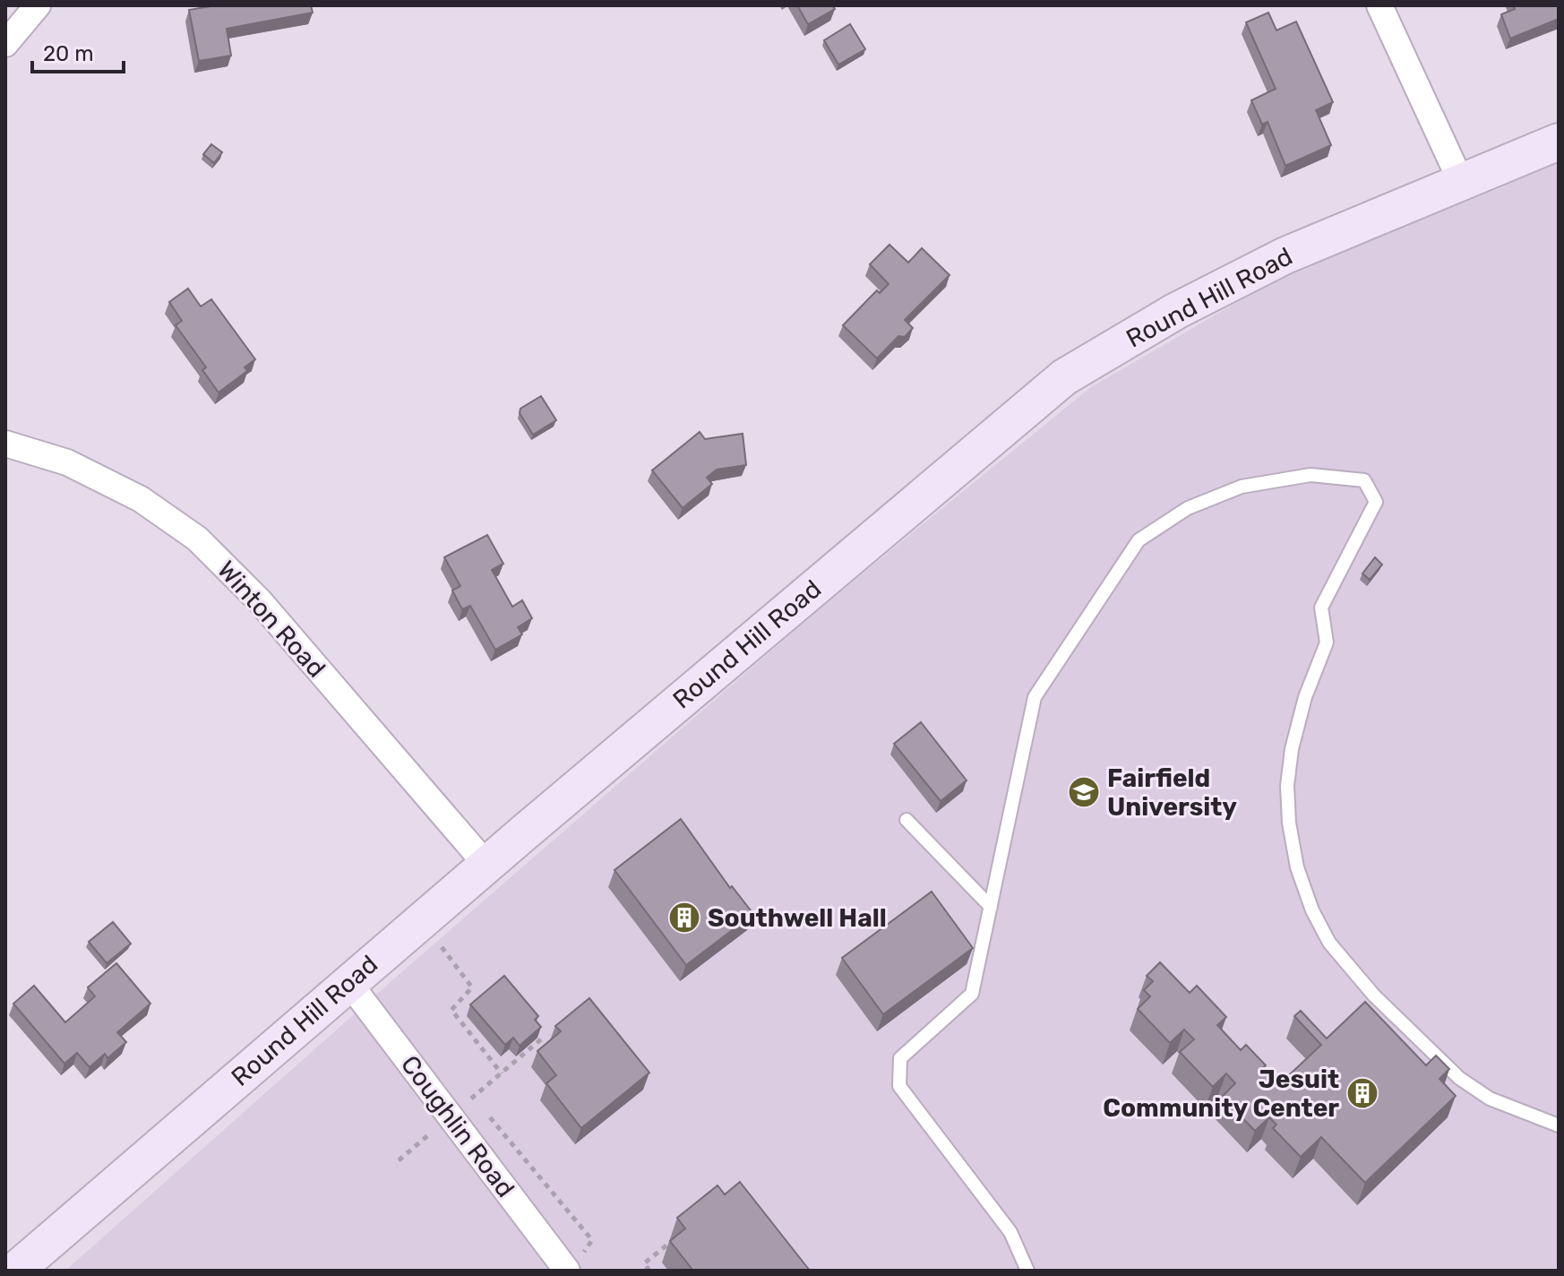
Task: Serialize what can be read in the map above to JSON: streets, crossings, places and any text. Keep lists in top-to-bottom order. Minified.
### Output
{"streets":{"main road":["Round Hill Road"],"street":["Winton Road","Coughlin Road"]},"crossings":[["Round Hill Road","Winton Road"],["Round Hill Road","Coughlin Road"]],"places":{"school or university":["Fairfield University"],"building":["Southwell Hall","Jesuit Community Center"]},"scale_bar":"20 m"}
